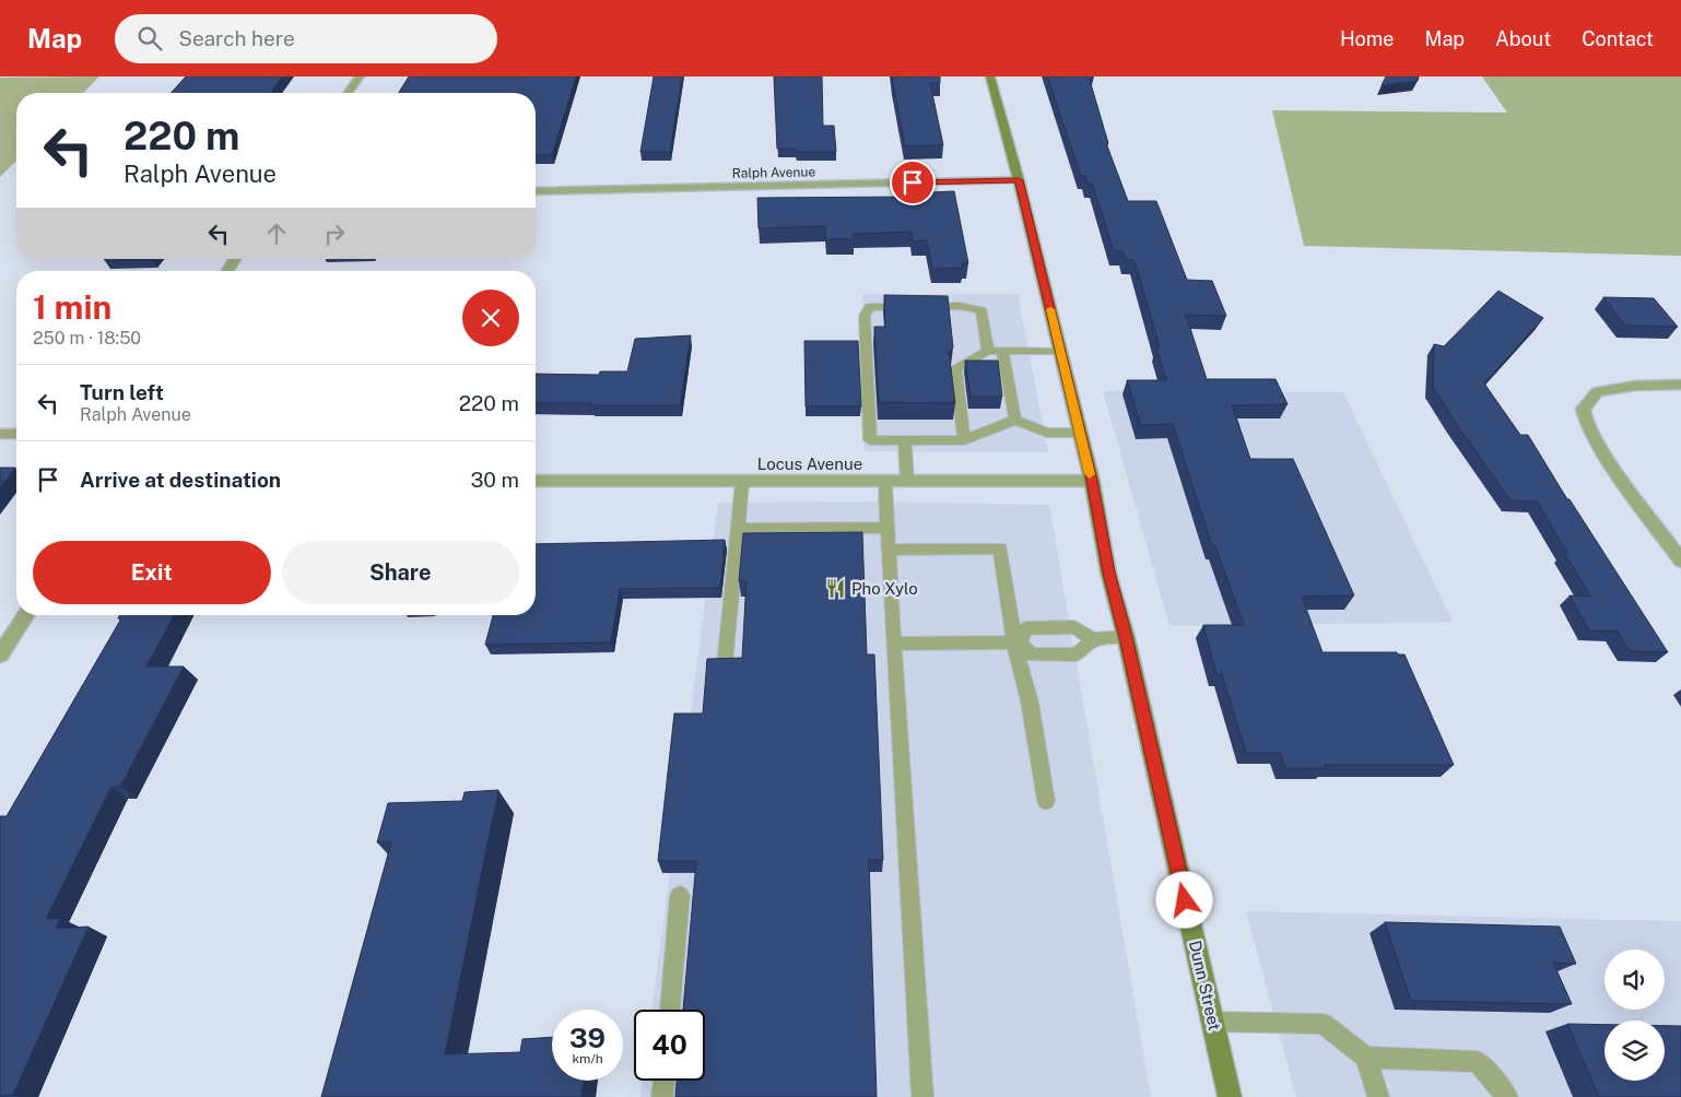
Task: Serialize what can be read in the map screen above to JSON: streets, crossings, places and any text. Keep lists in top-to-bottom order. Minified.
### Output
{"streets":{"street":["Ralph Avenue","Locus Avenue","Dunn Street"]},"crossings":[["Ralph Avenue","Dunn Street"],["Locus Avenue","Dunn Street"]],"places":{"restaurant":["Pho Xylo"]},"page":{"header":"Map","search":"Search here","nav":["Home","Map","About","Contact"],"turn":["220 m","Ralph Avenue"],"heading":["1 min","250 m · 18:50"],"list":[{"name":"Turn left","note":"Ralph Avenue","value":"220 m"},{"name":"Arrive at destination","value":"30 m"}],"buttons":["Exit","Share"],"speed":"39 km/h","limit":"40"}}
